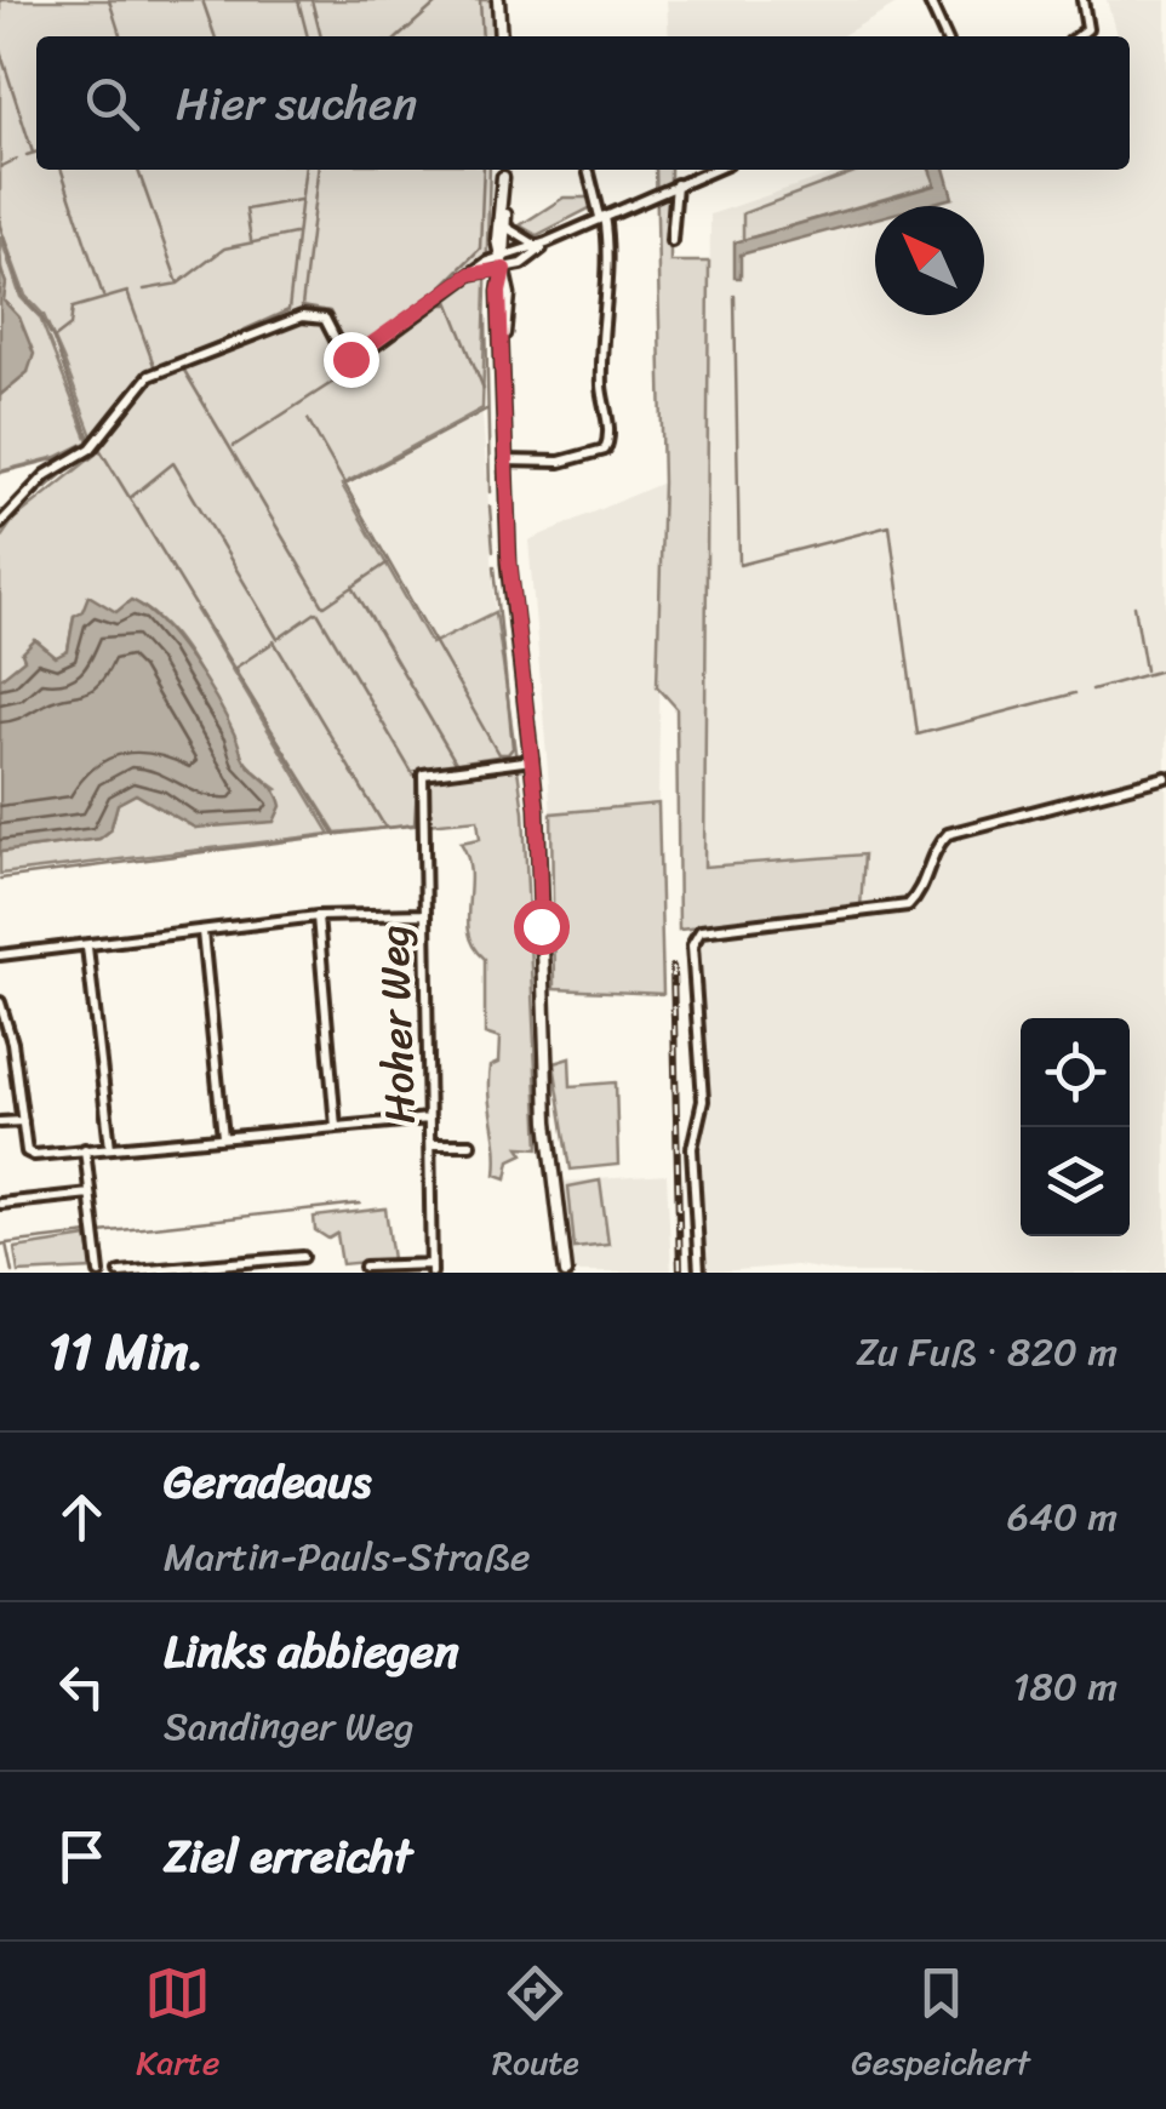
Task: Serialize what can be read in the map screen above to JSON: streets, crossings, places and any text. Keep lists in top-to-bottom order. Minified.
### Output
{"streets":{"street":["Hoher Weg"]},"north":"top left","page":{"search":"Hier suchen","heading":["11 Min.","Zu Fuß · 820 m"],"list":[["Geradeaus","Martin-Pauls-Straße","640 m"],["Links abbiegen","Sandinger Weg","180 m"],"Ziel erreicht"],"nav":["Karte","Route","Gespeichert"]}}
